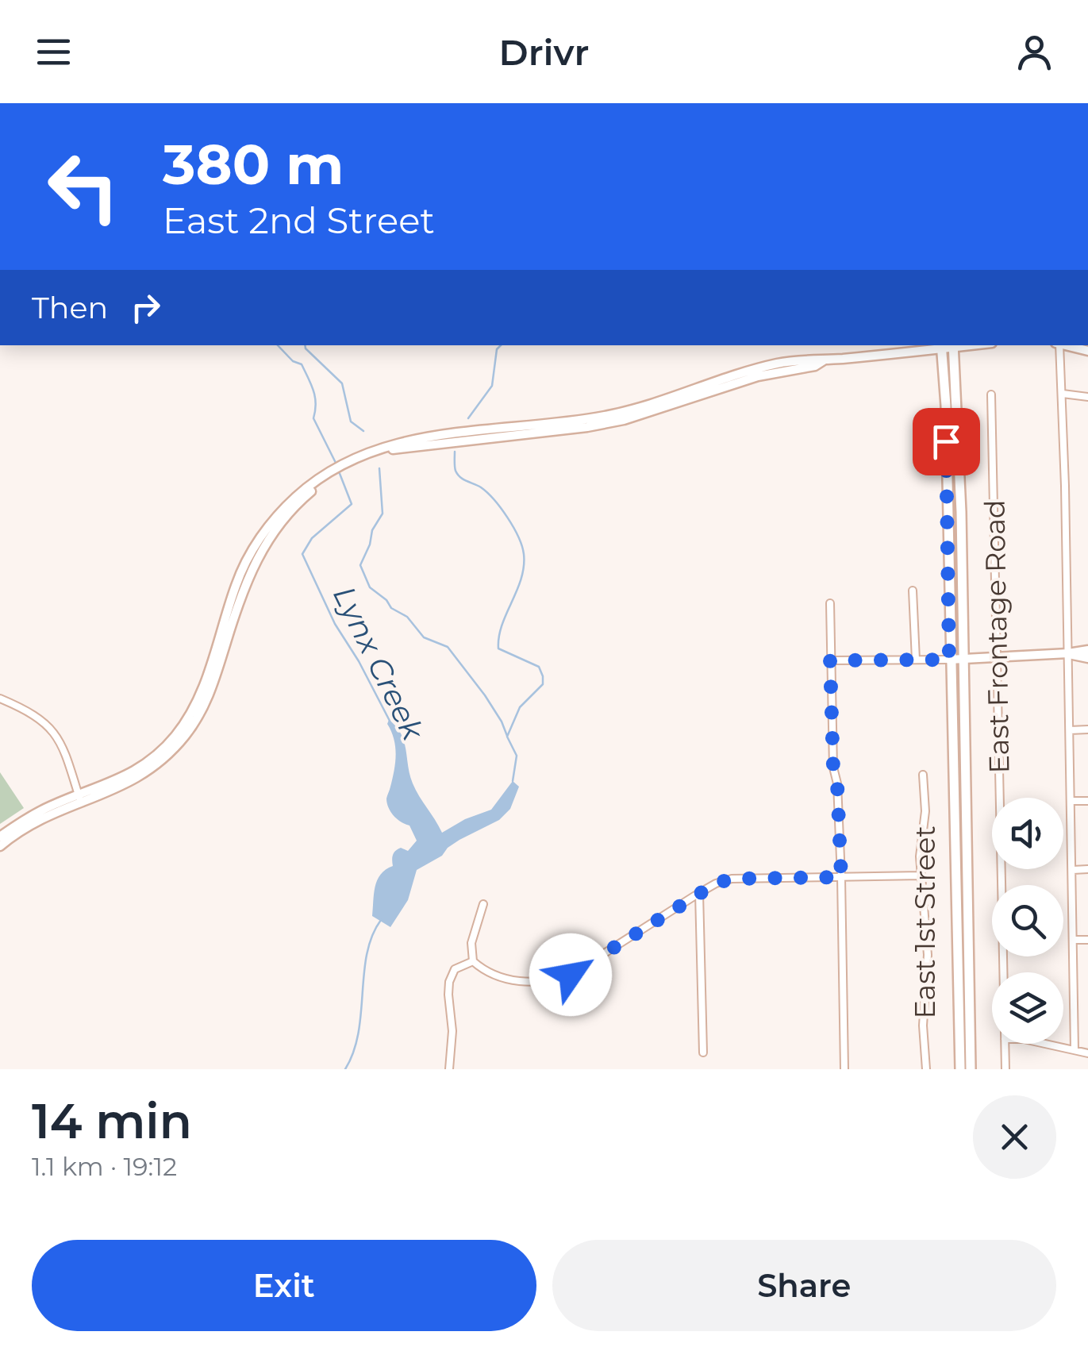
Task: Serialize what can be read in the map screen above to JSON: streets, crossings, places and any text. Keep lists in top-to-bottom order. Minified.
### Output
{"streets":{"street":["East Frontage Road","East 1st Street"]},"water":["Lynx Creek"],"page":{"header":"Drivr","turn":["380 m","East 2nd Street"],"then":"Then","heading":["14 min","1.1 km · 19:12"],"buttons":["Exit","Share"]}}
